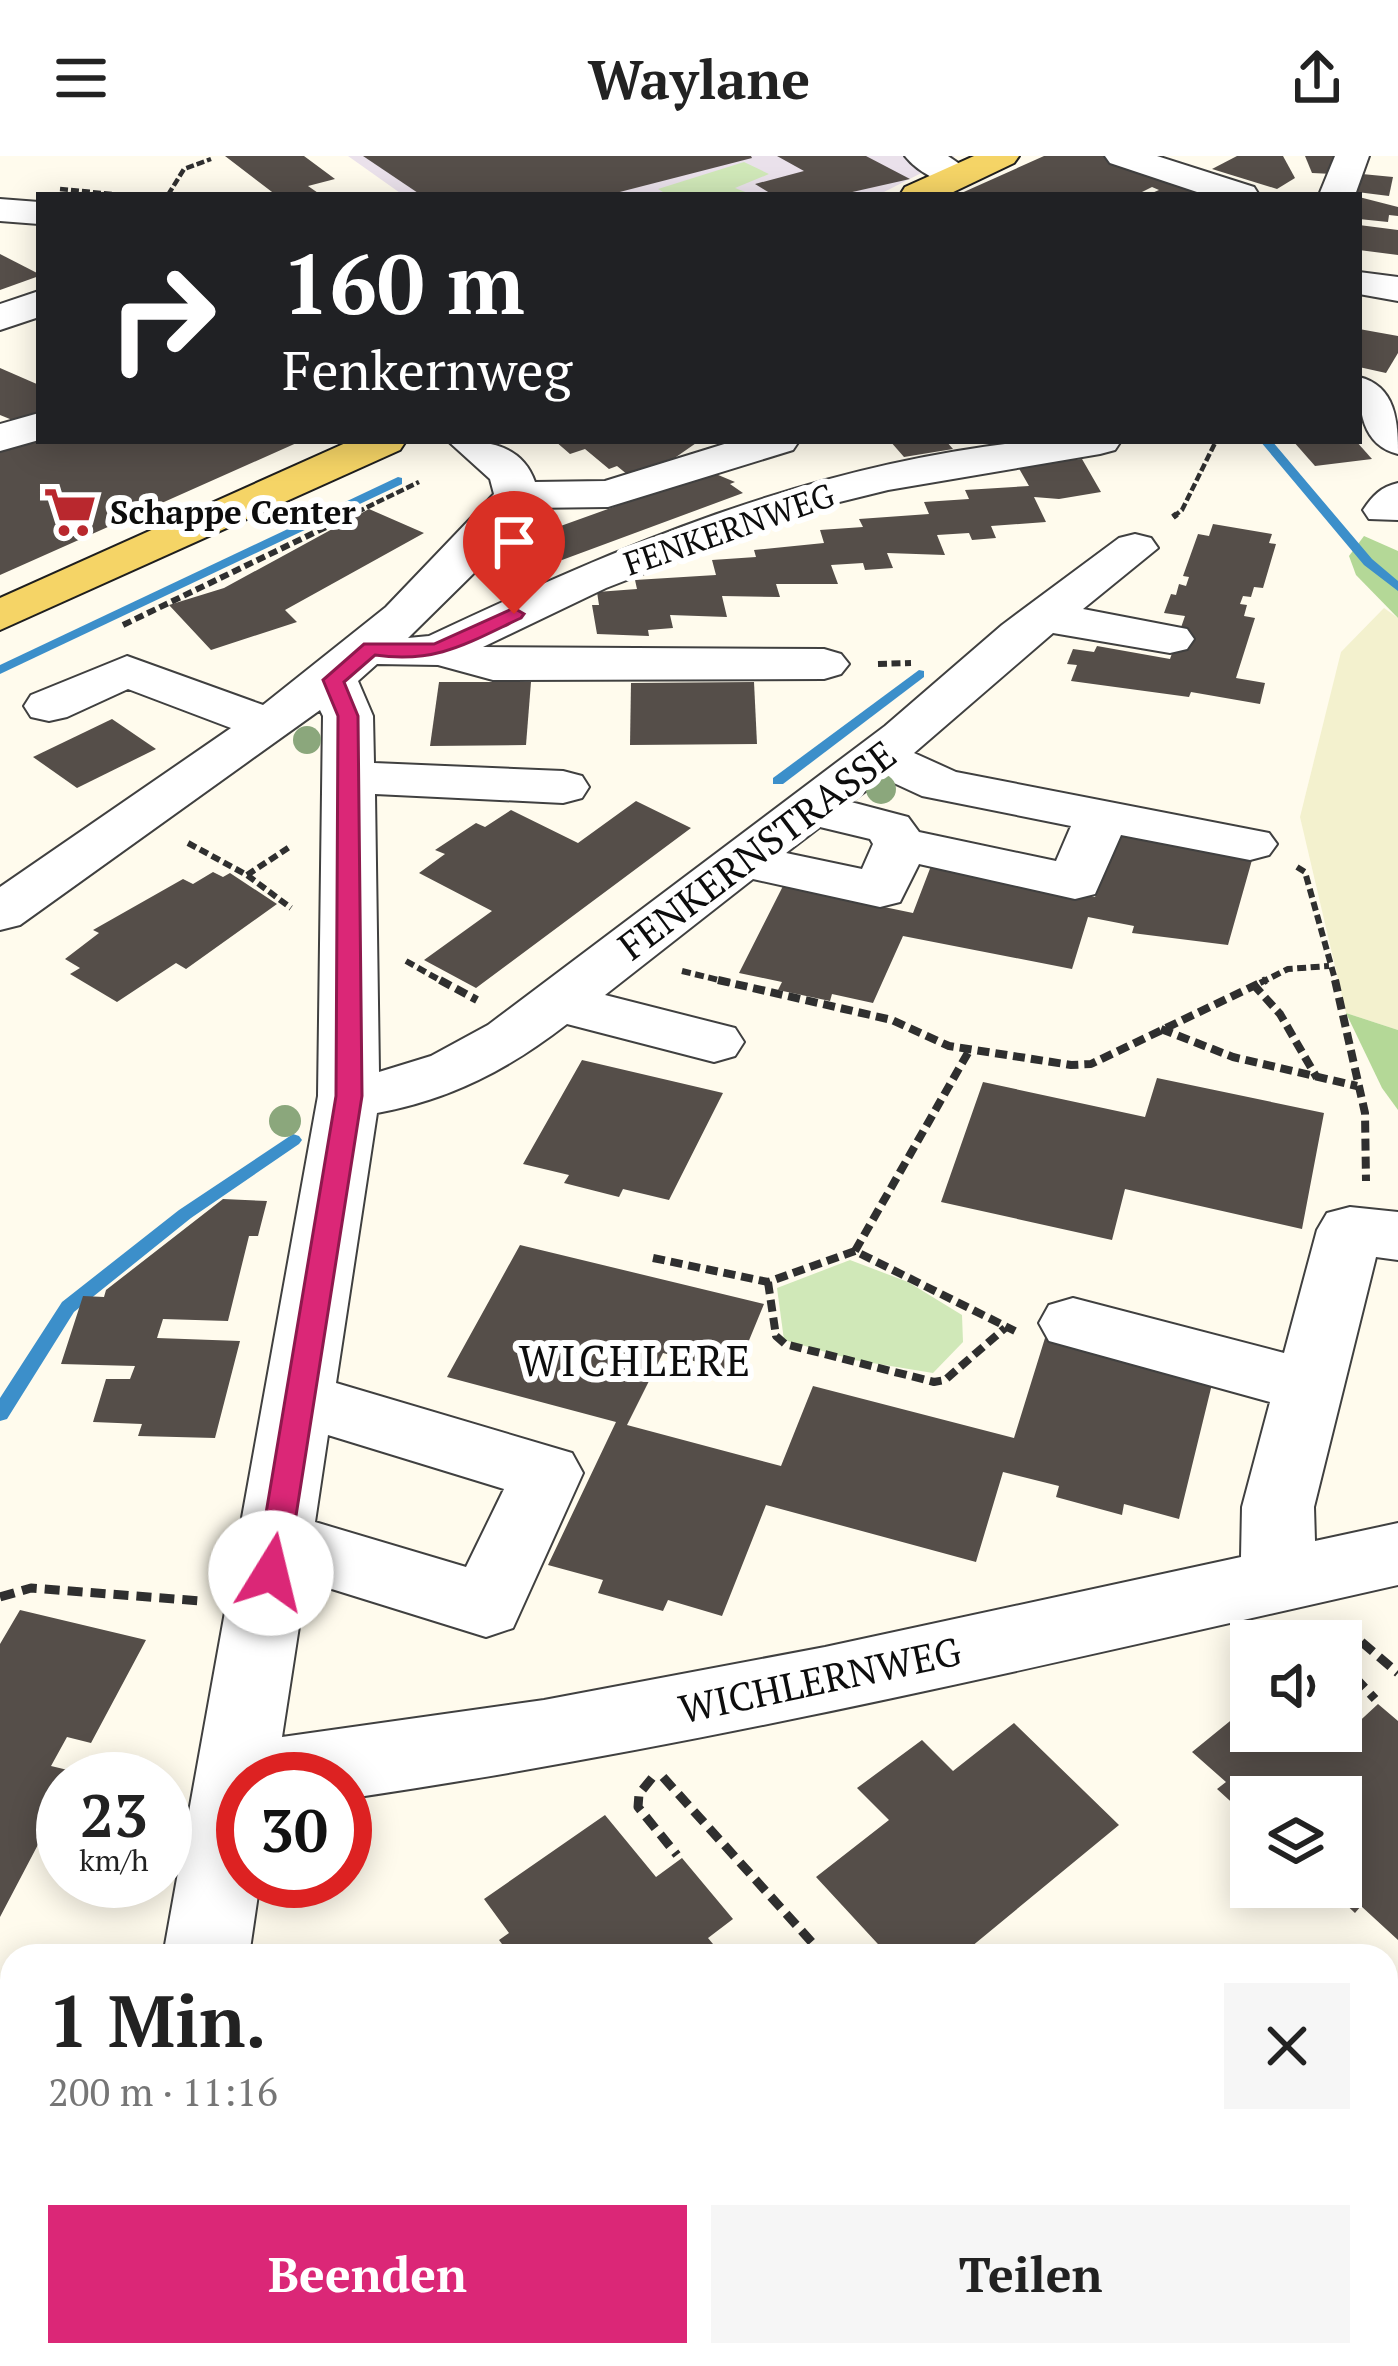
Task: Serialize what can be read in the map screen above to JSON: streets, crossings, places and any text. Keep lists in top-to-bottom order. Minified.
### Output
{"streets":{"street":["FENKERNWEG","FENKERNSTRASSE","WICHLERNWEG"]},"districts":["WICHLERE"],"places":{"supermarket":["Schappe Center"]},"page":{"header":"Waylane","turn":["160 m","Fenkernweg"],"speed":"23 km/h","limit":"30","heading":["1 Min.","200 m · 11:16"],"buttons":["Beenden","Teilen"]}}
